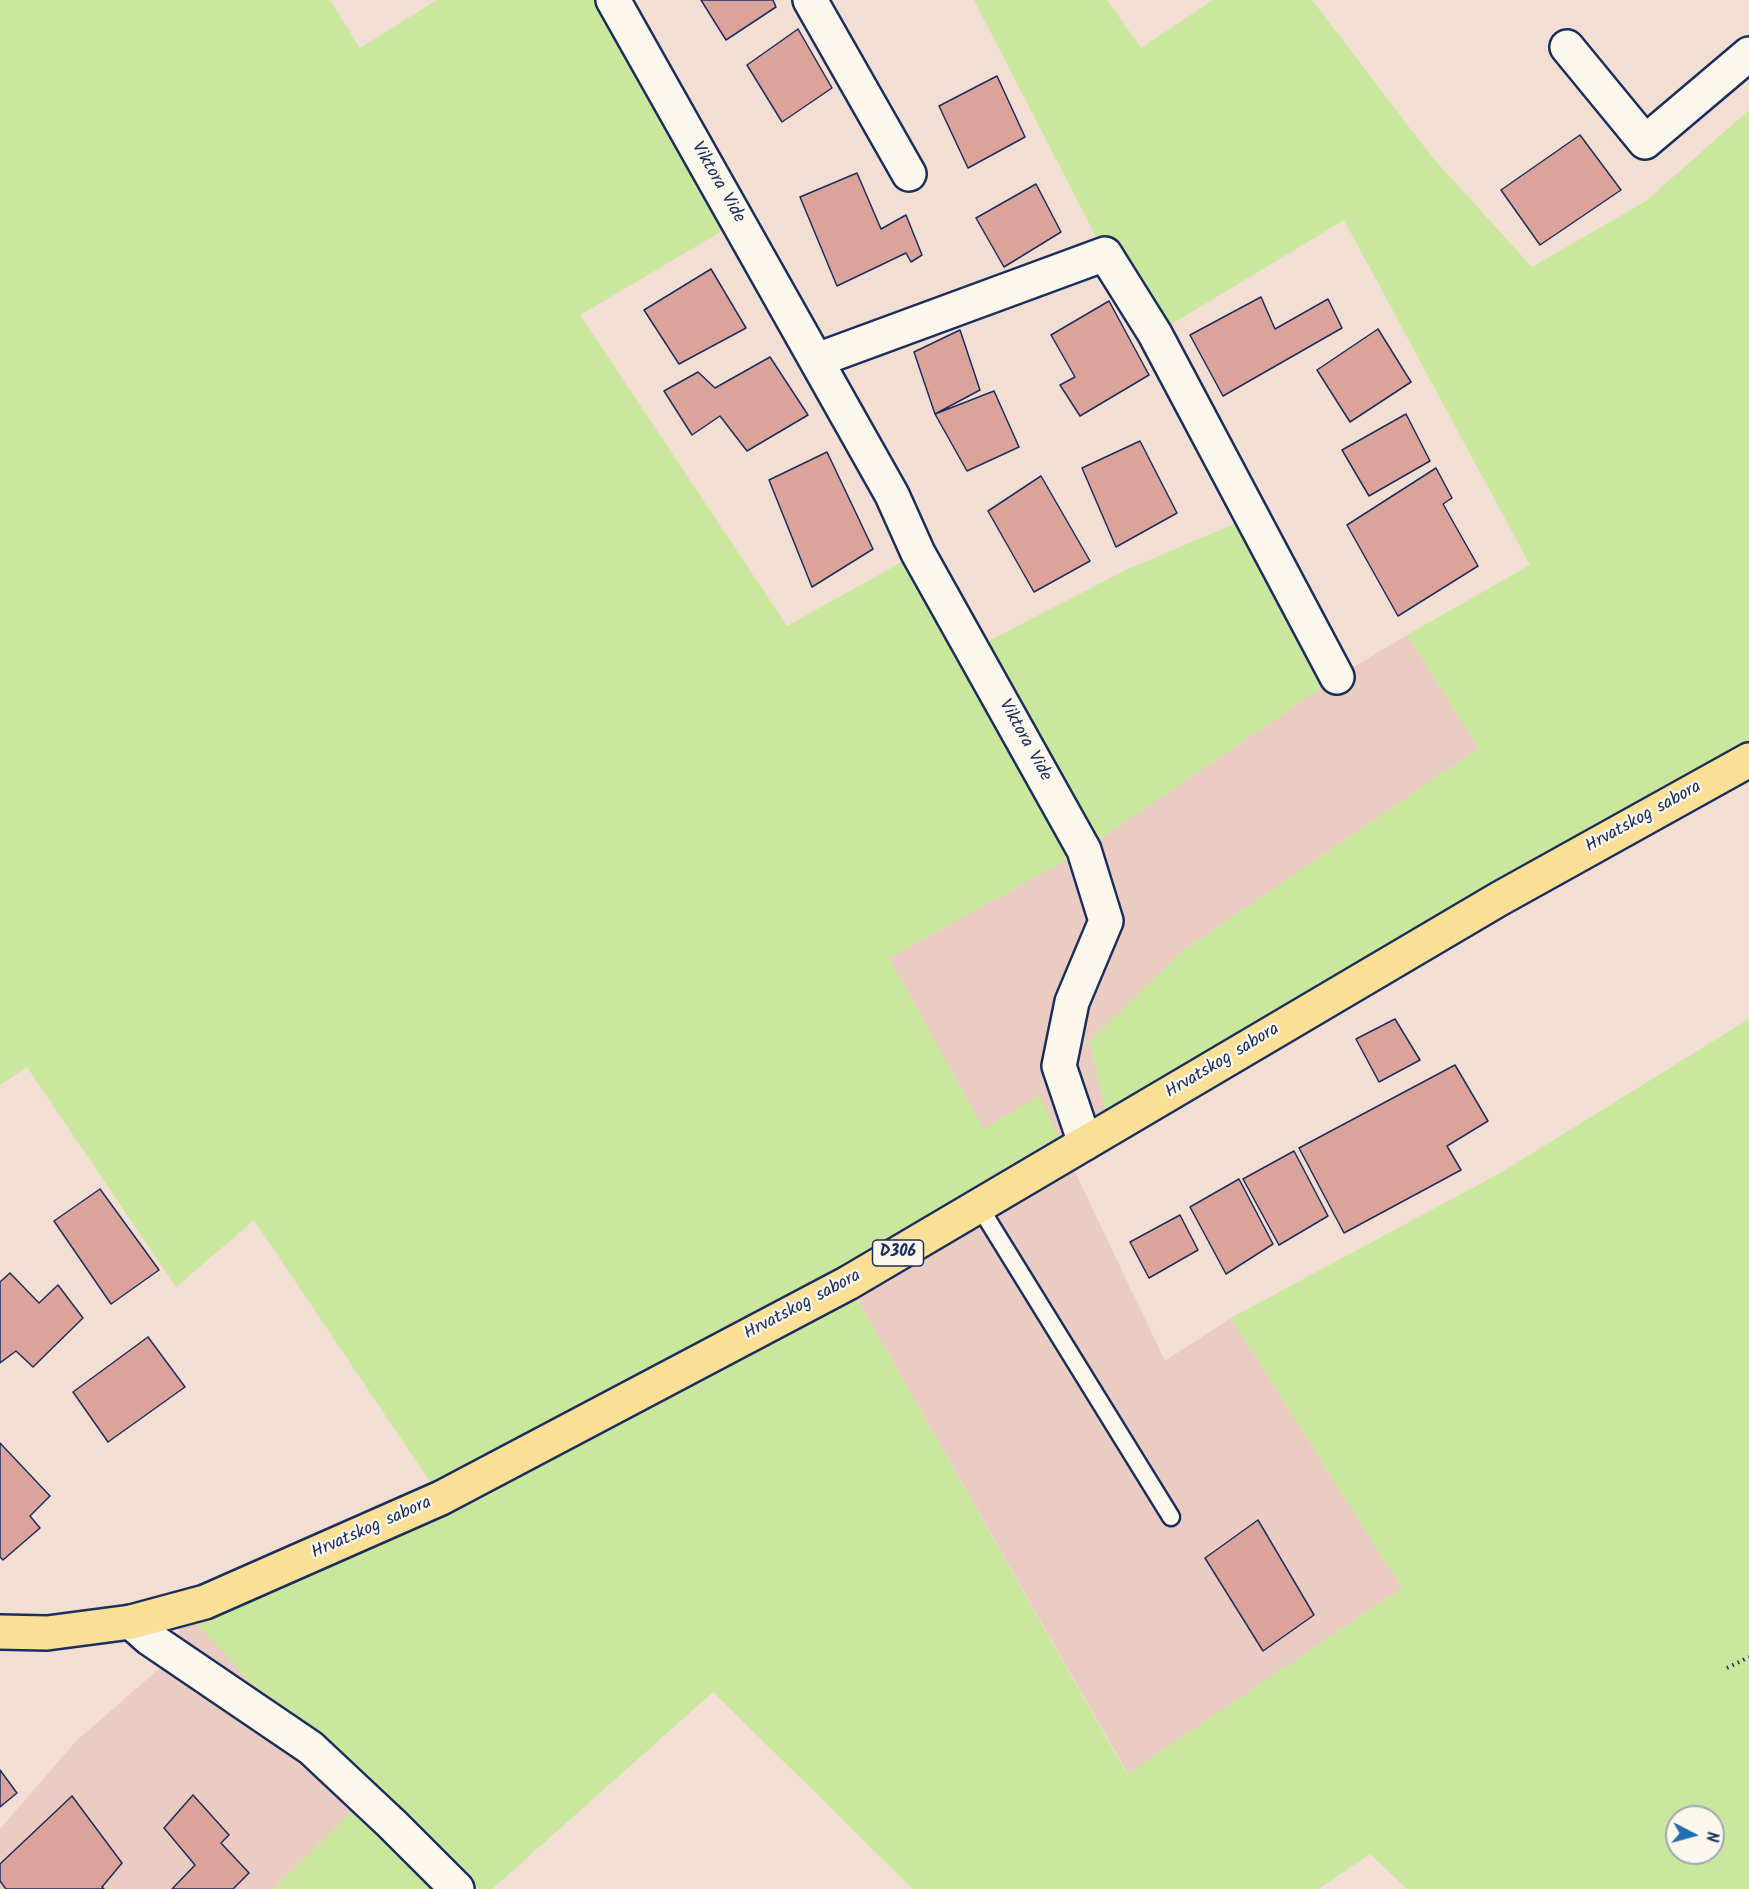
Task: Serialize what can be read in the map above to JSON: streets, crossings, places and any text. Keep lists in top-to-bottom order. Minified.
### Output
{"streets":{"main road":["Hrvatskog sabora","D306"],"street":["Viktora Vide"]},"crossings":[["Viktora Vide","Hrvatskog sabora"]],"north":"right"}
